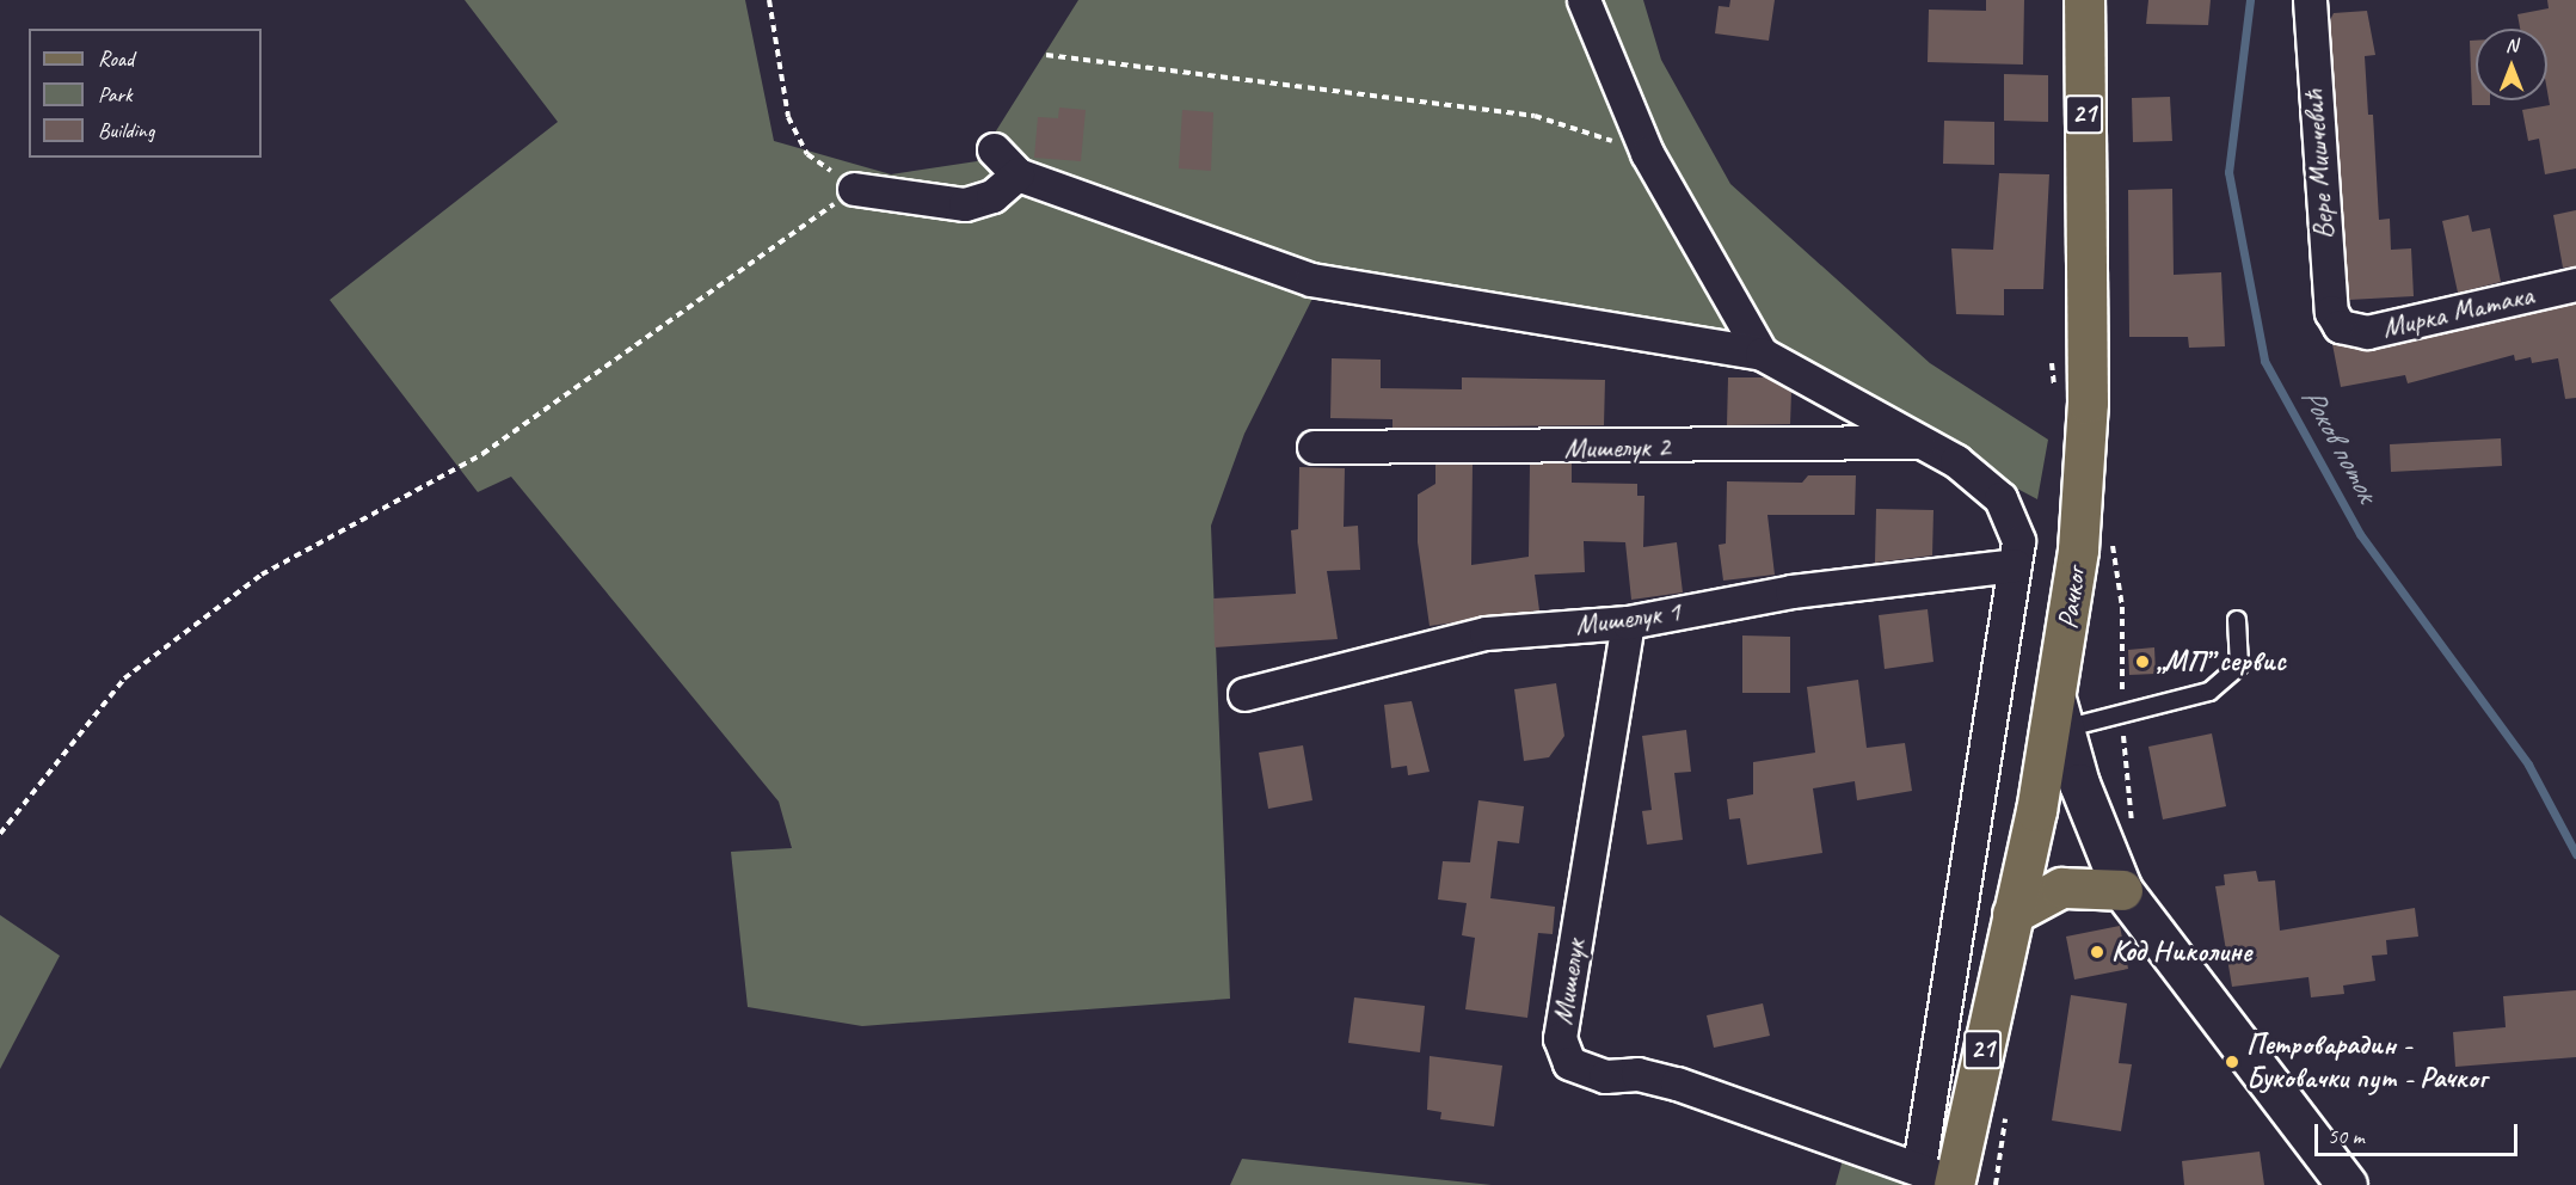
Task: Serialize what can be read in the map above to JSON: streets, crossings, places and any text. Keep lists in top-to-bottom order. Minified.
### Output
{"streets":{"main road":["21","Рачког"],"street":["Вере Мишчевић","Мирка Матака","Мишелук 2","Мишелук 1","Мишелук"]},"crossings":[["Вере Мишчевић","Мирка Матака"],["Рачког","Мишелук"],["Мишелук 1","Мишелук"]],"water":["Роков поток"],"places":["„МП” сервис","Код Николине","Петроварадин - Буковачки пут - Рачког"],"legend":["Road","Park","Building"],"scale_bar":"50 m","north":"top"}
